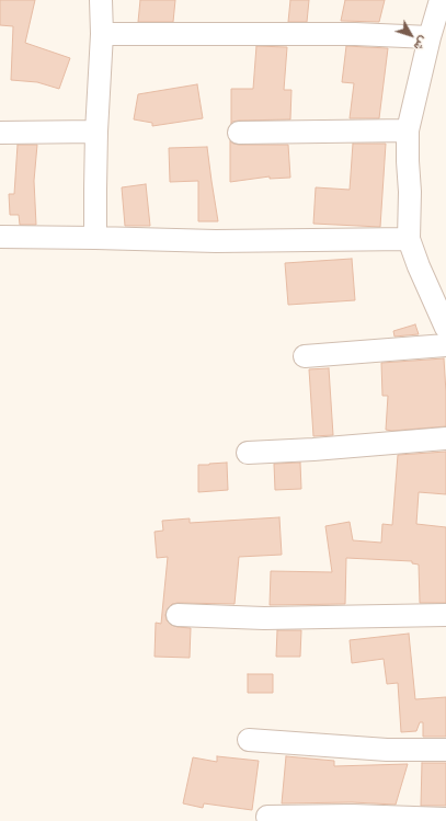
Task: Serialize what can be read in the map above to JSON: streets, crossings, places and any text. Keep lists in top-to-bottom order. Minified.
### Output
{"north":"bottom right"}
